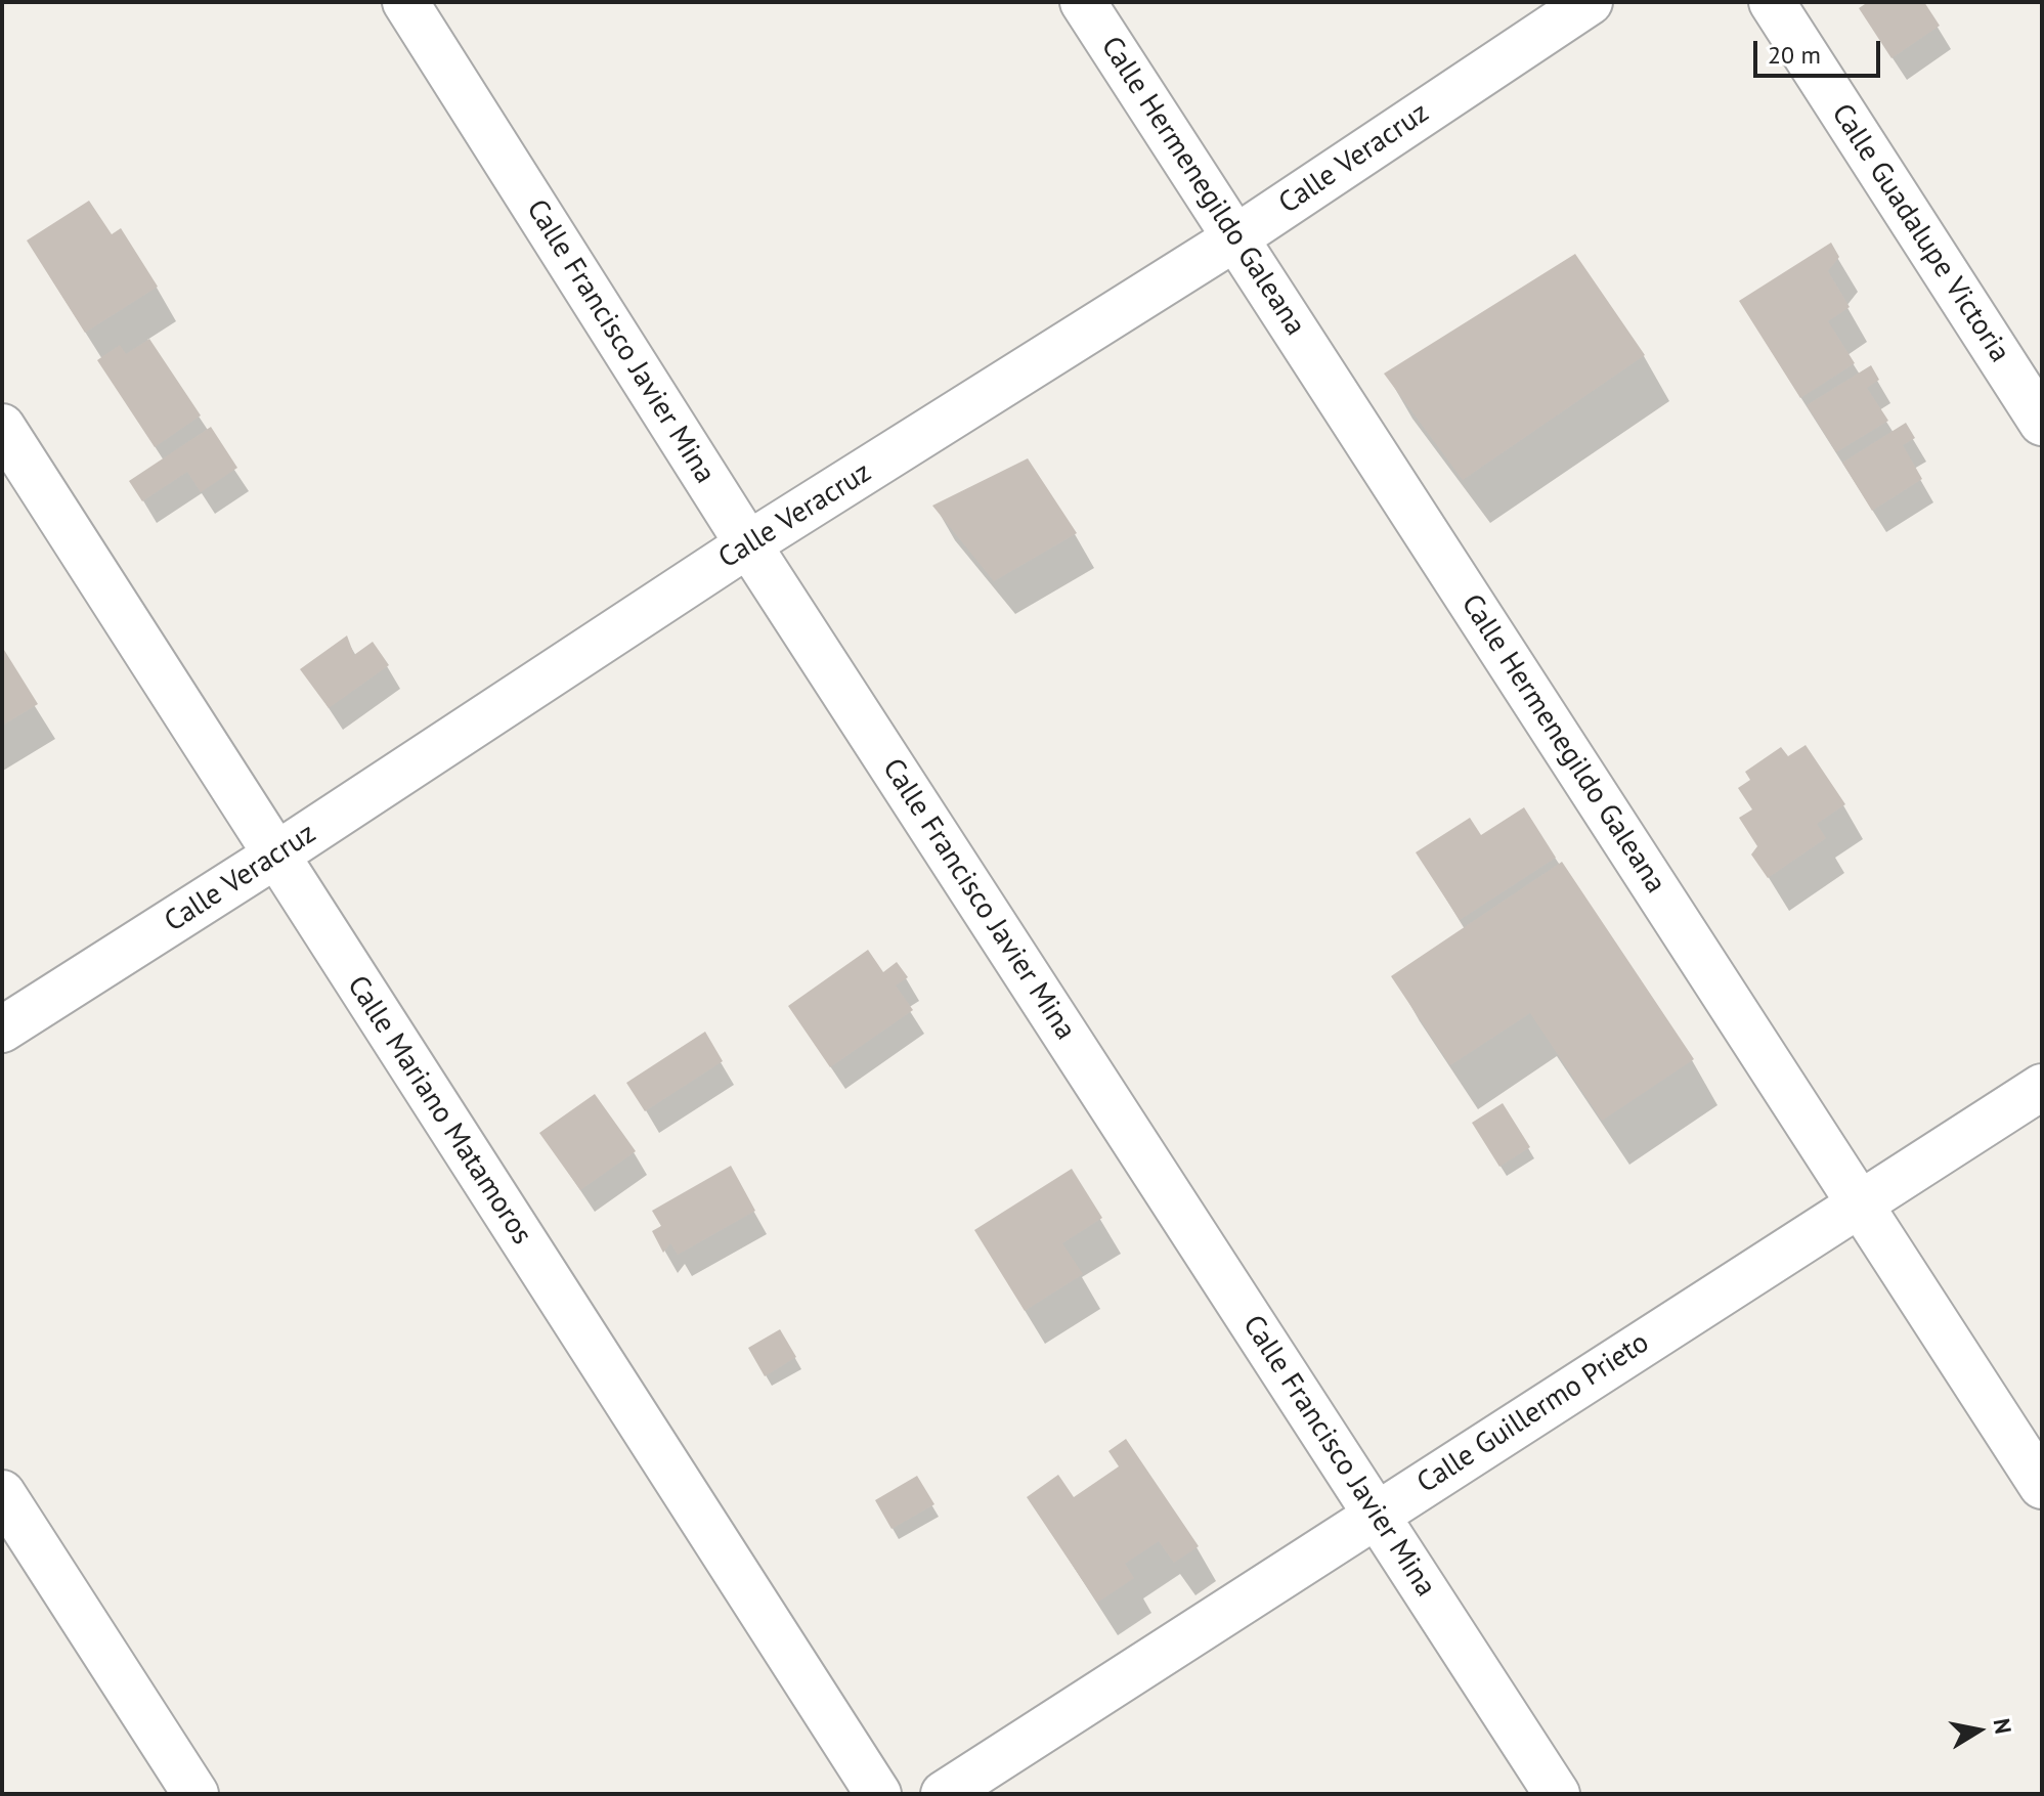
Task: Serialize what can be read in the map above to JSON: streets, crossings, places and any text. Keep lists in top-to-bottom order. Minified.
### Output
{"streets":{"street":["Calle Veracruz","Calle Hermenegildo Galeana","Calle Guadalupe Victoria","Calle Francisco Javier Mina","Calle Mariano Matamoros","Calle Guillermo Prieto"]},"crossings":[["Calle Veracruz","Calle Hermenegildo Galeana"],["Calle Veracruz","Calle Francisco Javier Mina"],["Calle Veracruz","Calle Mariano Matamoros"],["Calle Hermenegildo Galeana","Calle Guillermo Prieto"],["Calle Francisco Javier Mina","Calle Guillermo Prieto"]],"scale_bar":"20 m","north":"right"}
